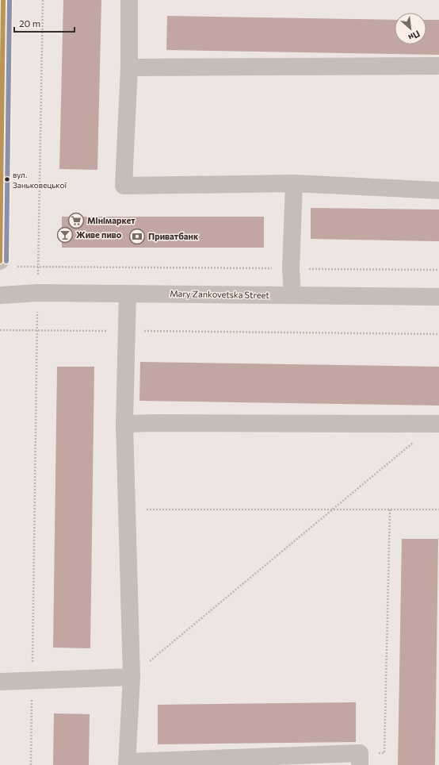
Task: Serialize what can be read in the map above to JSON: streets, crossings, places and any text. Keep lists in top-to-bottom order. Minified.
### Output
{"streets":{"street":["Mary Zankovetska Street"]},"places":{"other":["вул. Заньковецької"],"supermarket":["Мінімаркет"],"bar":["Живе пиво"],"bank":["Приватбанк"]},"scale_bar":"20 m","north":"bottom right"}
